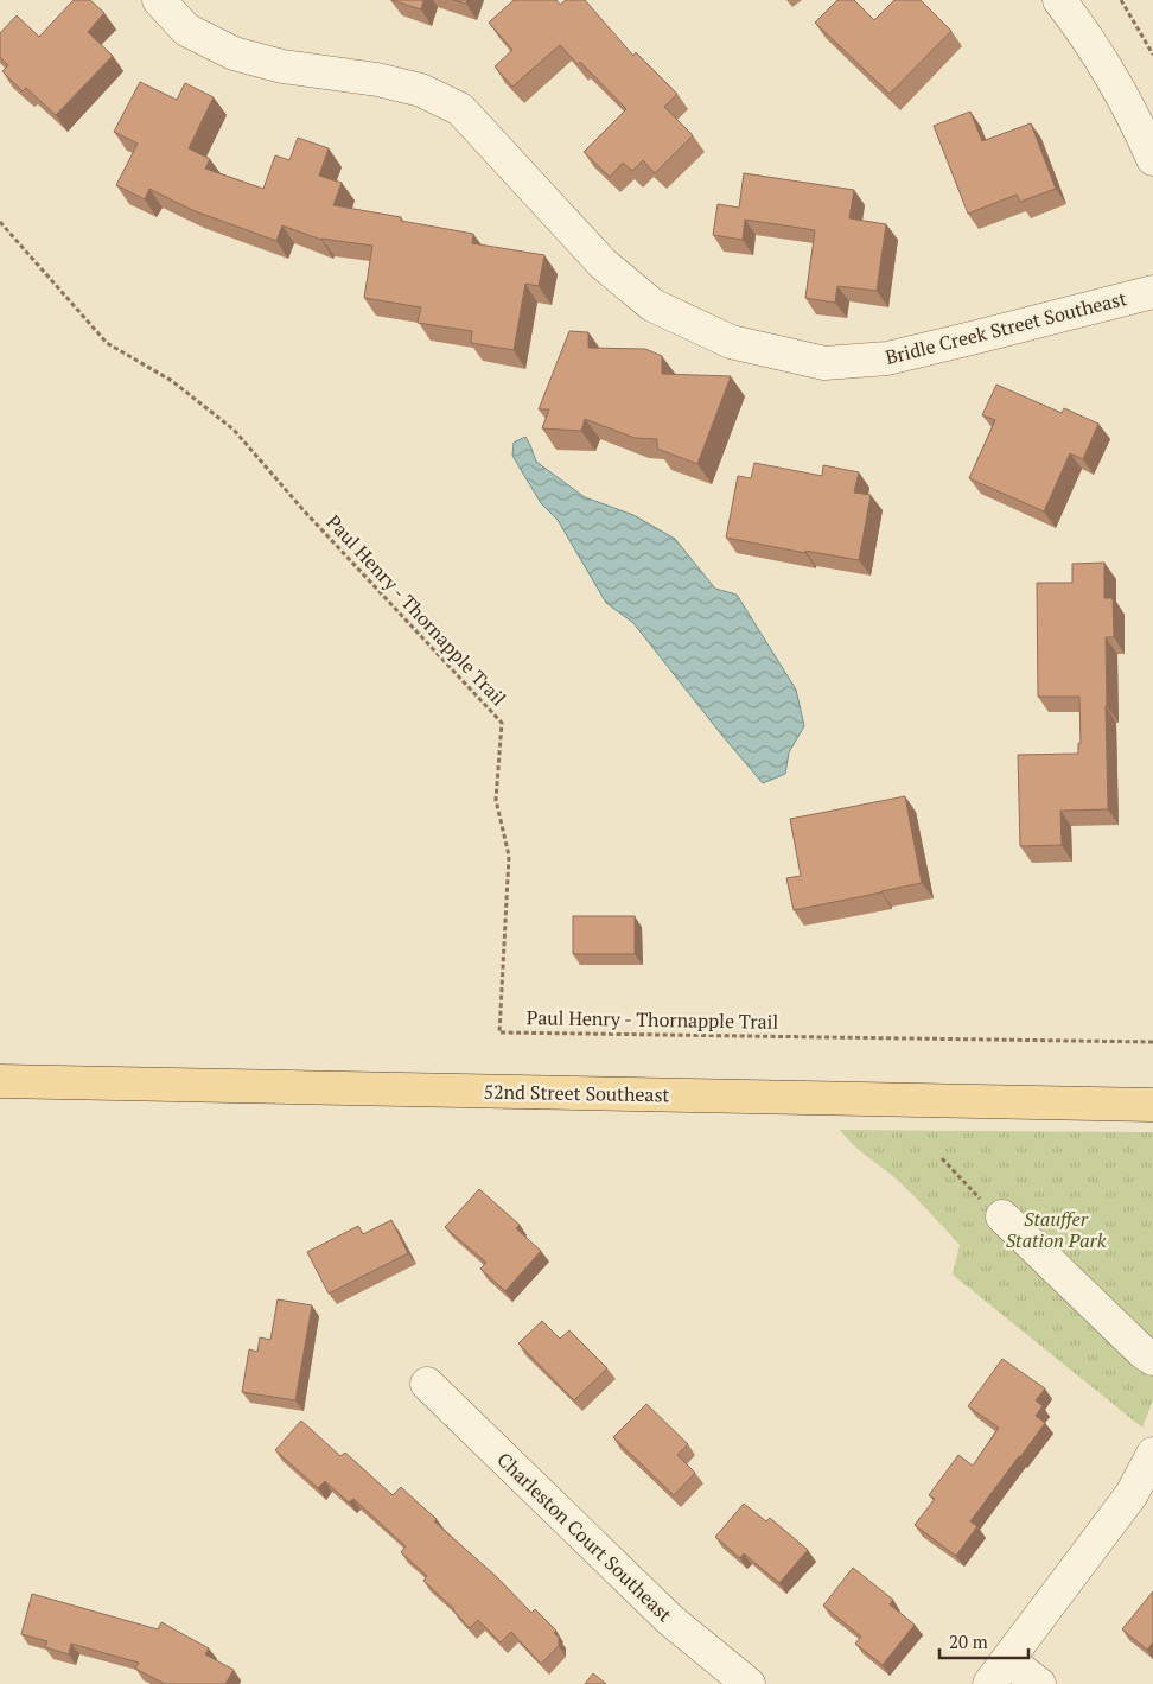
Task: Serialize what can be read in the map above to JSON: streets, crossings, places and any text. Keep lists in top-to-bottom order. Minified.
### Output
{"streets":{"main road":["52nd Street Southeast"],"street":["Bridle Creek Street Southeast","Charleston Court Southeast"],"path":["Paul Henry - Thornapple Trail"]},"parks":["Stauffer Station Park"],"scale_bar":"20 m"}
